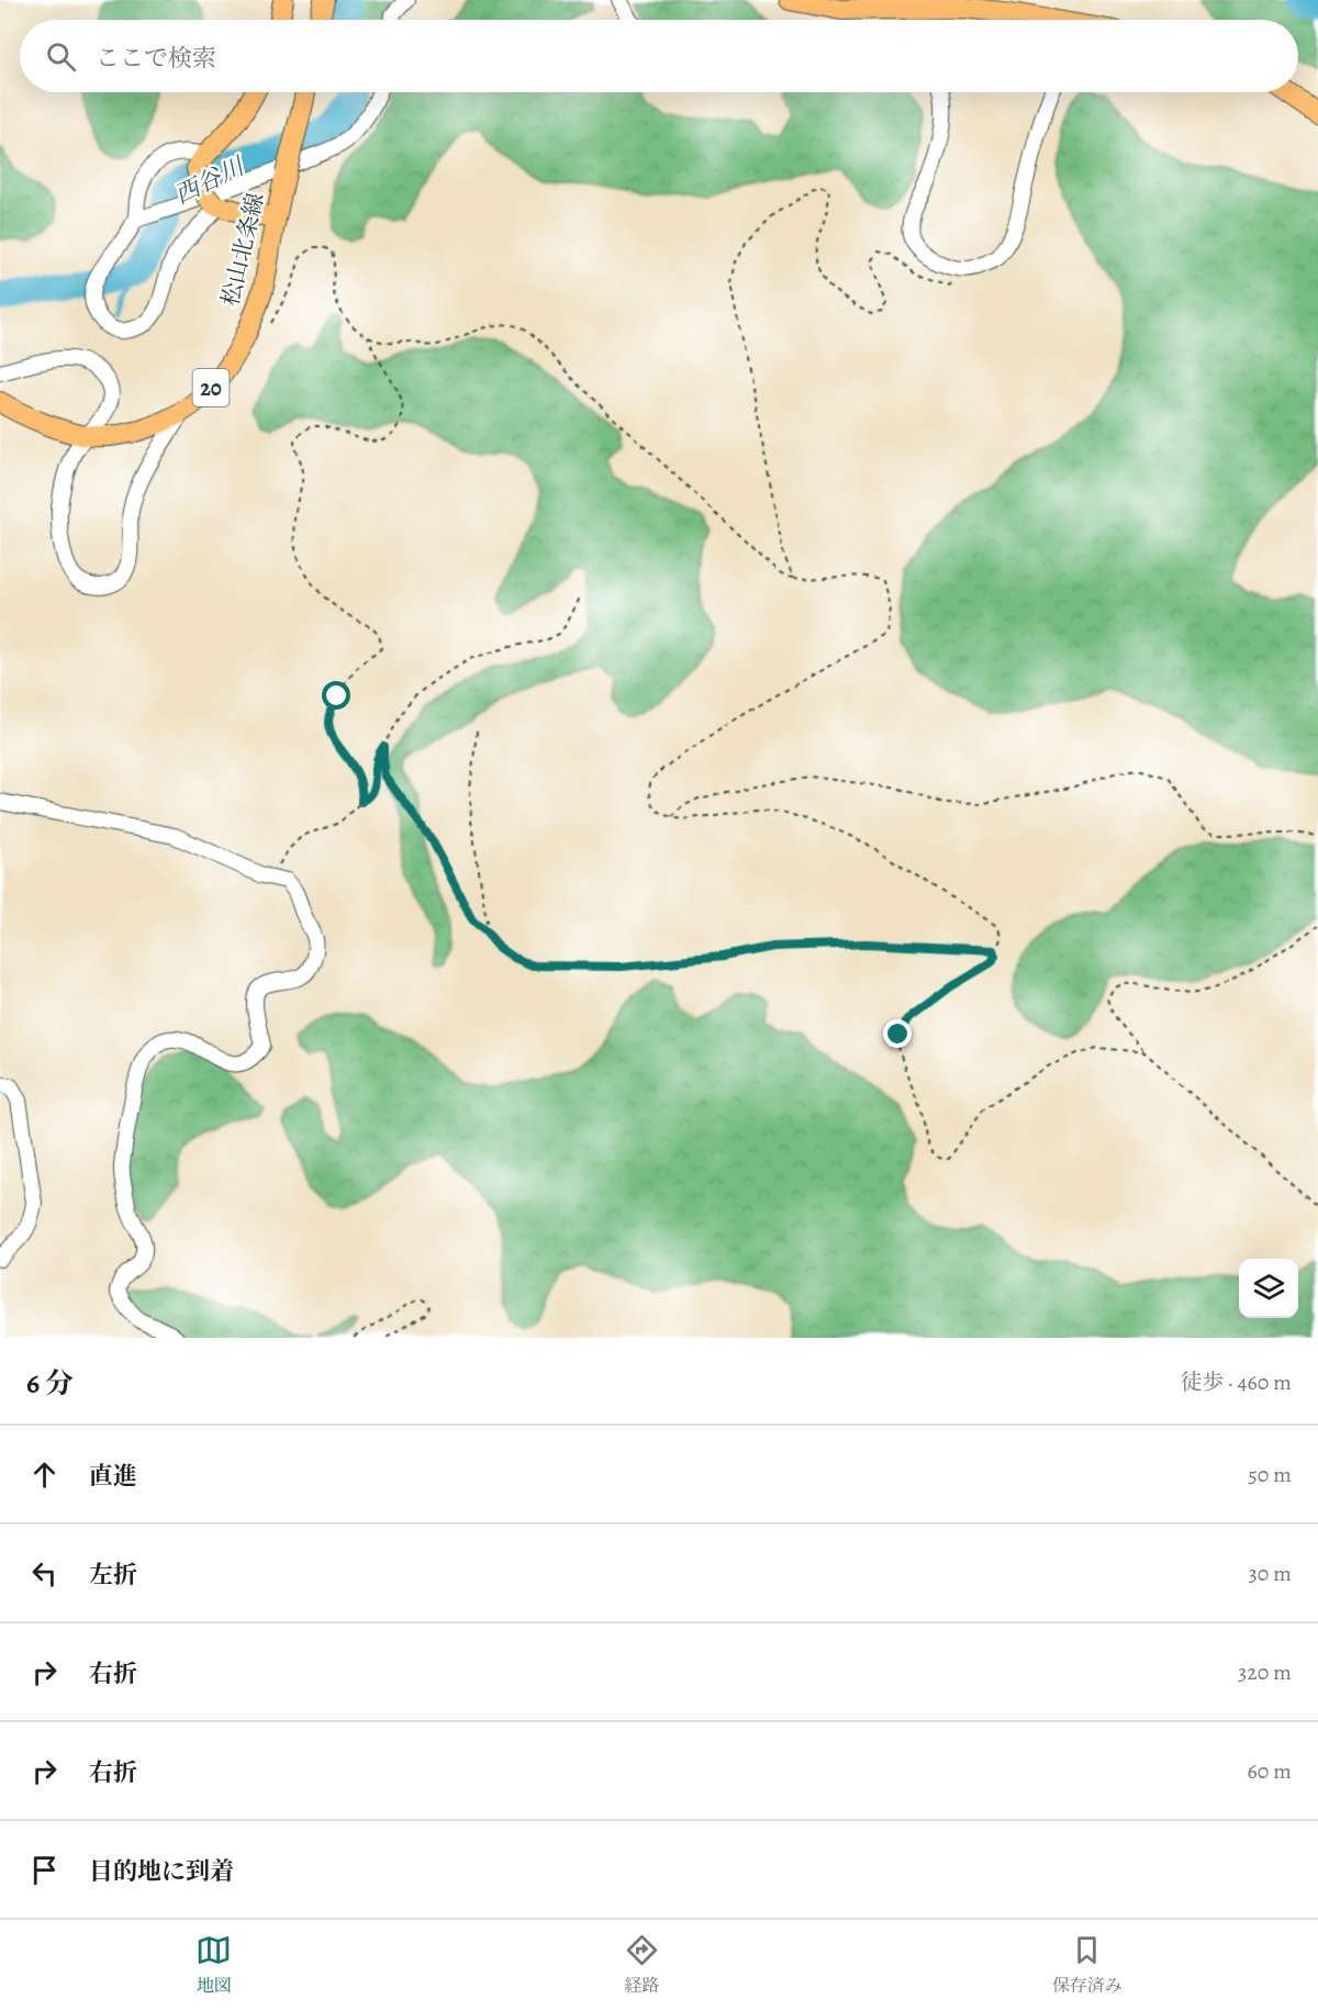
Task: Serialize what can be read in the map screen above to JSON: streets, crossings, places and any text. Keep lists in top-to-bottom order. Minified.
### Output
{"streets":{"main road":["松山北条線","20"]},"water":["西谷川"],"page":{"search":"ここで検索","heading":["6 分","徒歩 · 460 m"],"list":[["直進","50 m"],["左折","30 m"],["右折","320 m"],["右折","60 m"],"目的地に到着"],"nav":["地図","経路","保存済み"]}}
